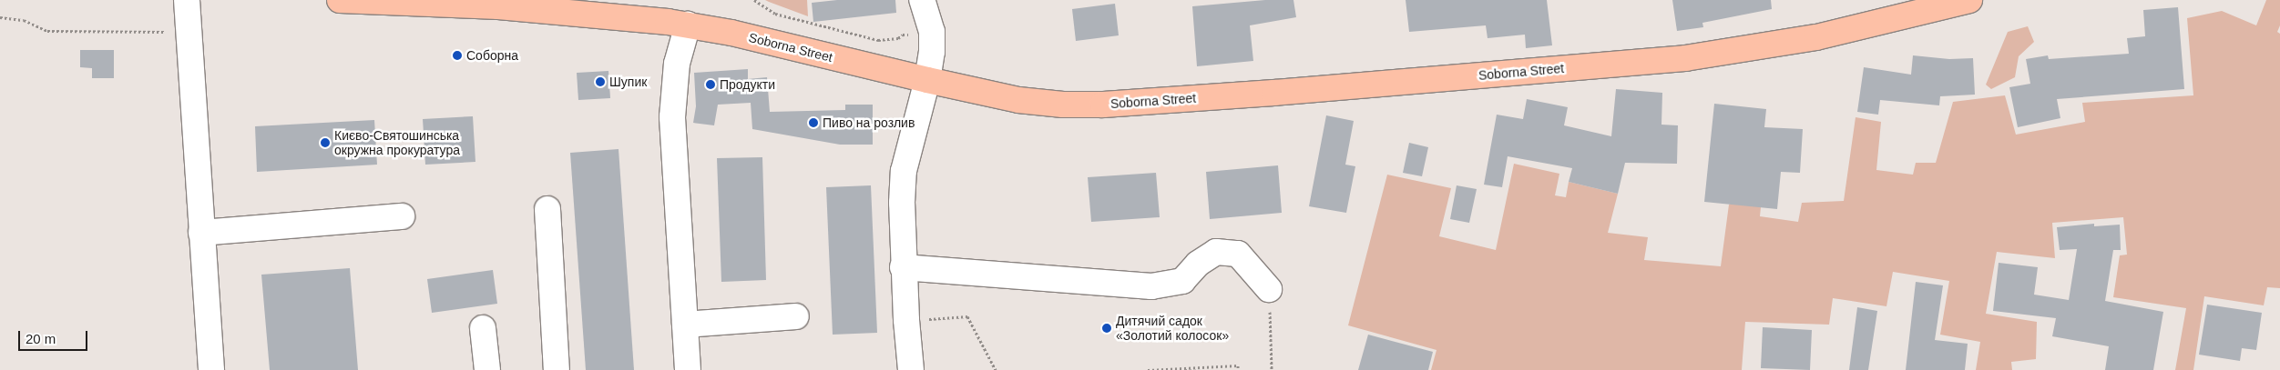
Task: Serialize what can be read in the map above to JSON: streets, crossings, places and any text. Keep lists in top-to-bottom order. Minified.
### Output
{"streets":{"main road":["Soborna Street"]},"places":["Соборна","Шупик","Продукти","Пиво на розлив","Києво-Святошинська окружна прокуратура","Дитячий садок «Золотий колосок»"],"scale_bar":"20 m"}
